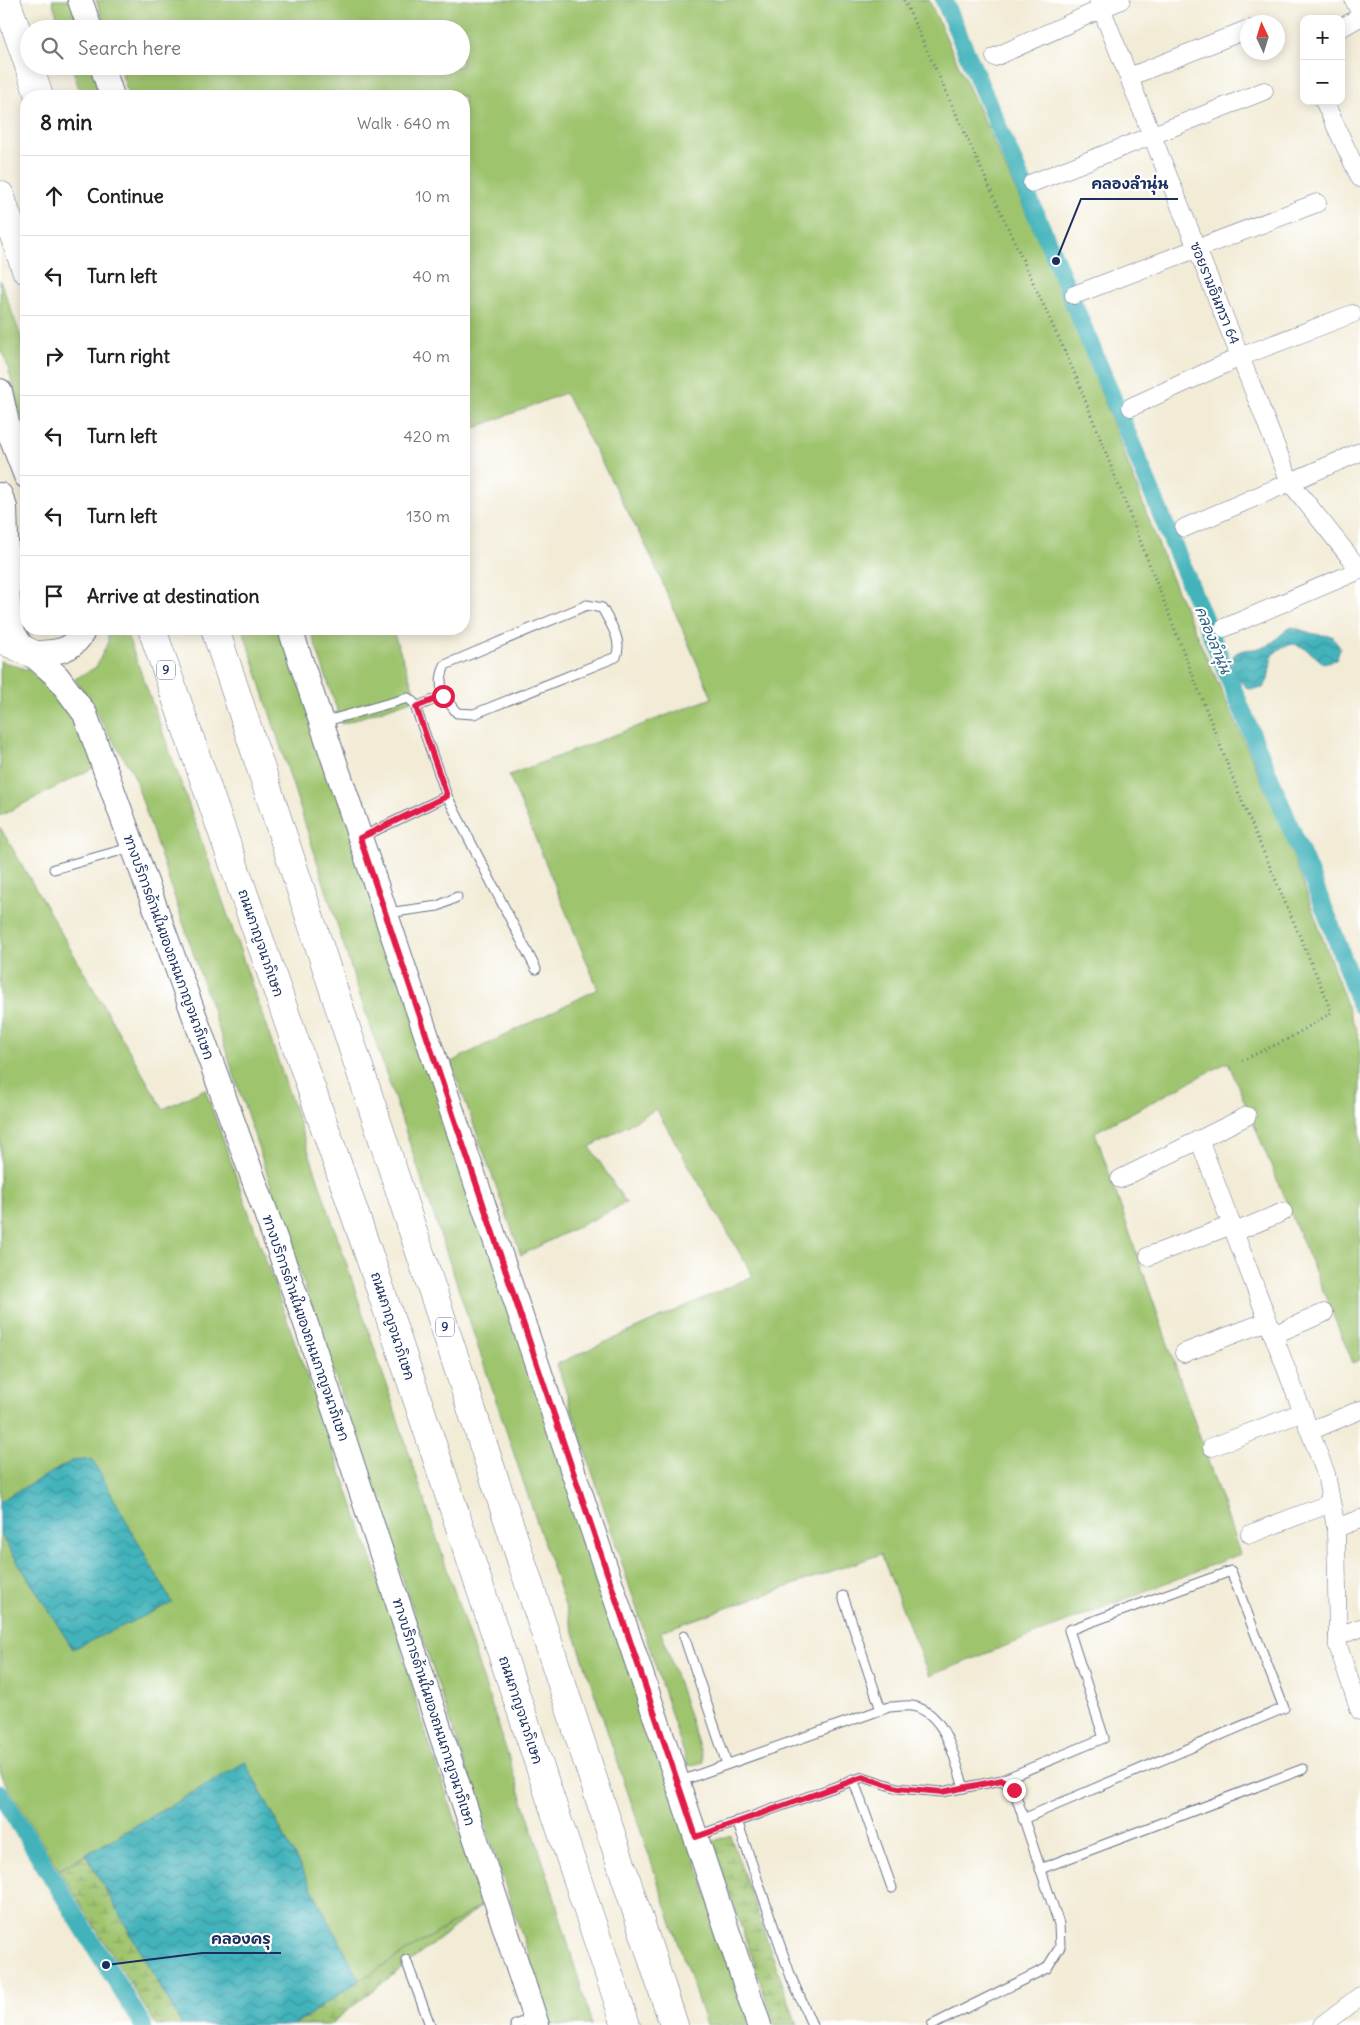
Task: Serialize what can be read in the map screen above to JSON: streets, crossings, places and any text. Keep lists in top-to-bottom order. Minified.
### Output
{"streets":{"main road":["9","ถนนกาญจนาภิเษก","ทางบริการด้านในของถนนกาญจนาภิเษก"],"street":["ซอยรามอินทรา 64"]},"water":["คลองลำนุ่น"],"places":["คลองลำนุ่น","คลองครุ"],"north":"top","page":{"map_buttons":["+","−"],"search":"Search here","heading":["8 min","Walk · 640 m"],"list":[["Continue","10 m"],["Turn left","40 m"],["Turn right","40 m"],["Turn left","420 m"],["Turn left","130 m"],"Arrive at destination"]}}
